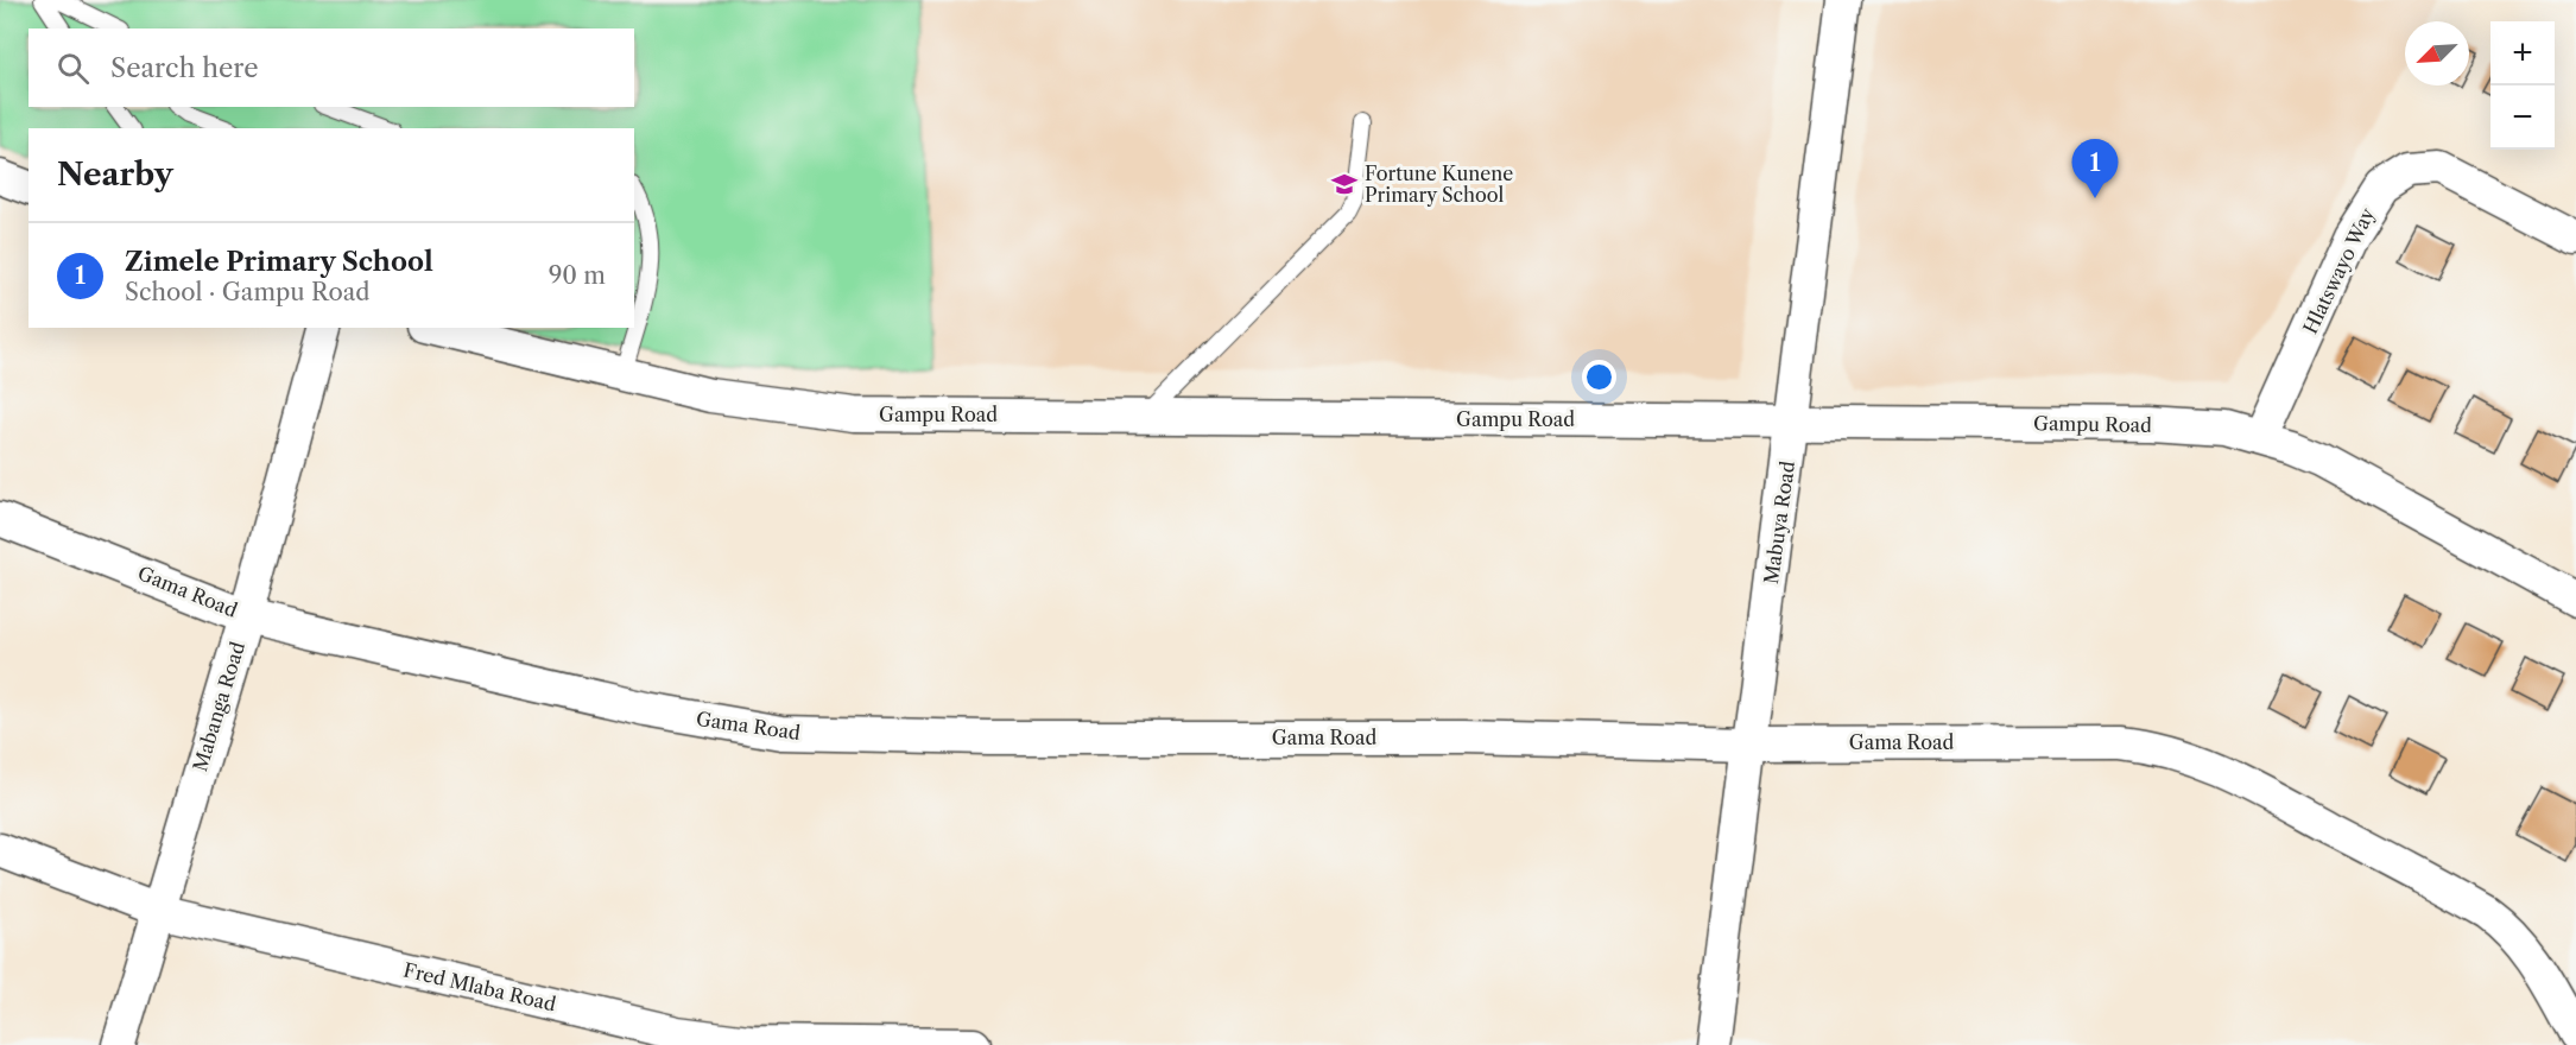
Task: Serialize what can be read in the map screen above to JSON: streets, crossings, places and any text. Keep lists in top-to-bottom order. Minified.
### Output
{"streets":{"street":["Hlatswayo Way","Gampu Road","Mabuya Road","Gama Road","Mabanga Road","Fred Mlaba Road"]},"crossings":[["Hlatswayo Way","Gampu Road"],["Gampu Road","Mabuya Road"],["Mabuya Road","Gama Road"],["Gama Road","Mabanga Road"],["Mabanga Road","Fred Mlaba Road"]],"places":{"school or university":["Fortune Kunene Primary School"]},"north":"bottom left","page":{"map_buttons":["+","−"],"search":"Search here","heading":"Nearby","pins":"1","list":[{"mark":"1","name":"Zimele Primary School","note":"School · Gampu Road","value":"90 m"}]}}
